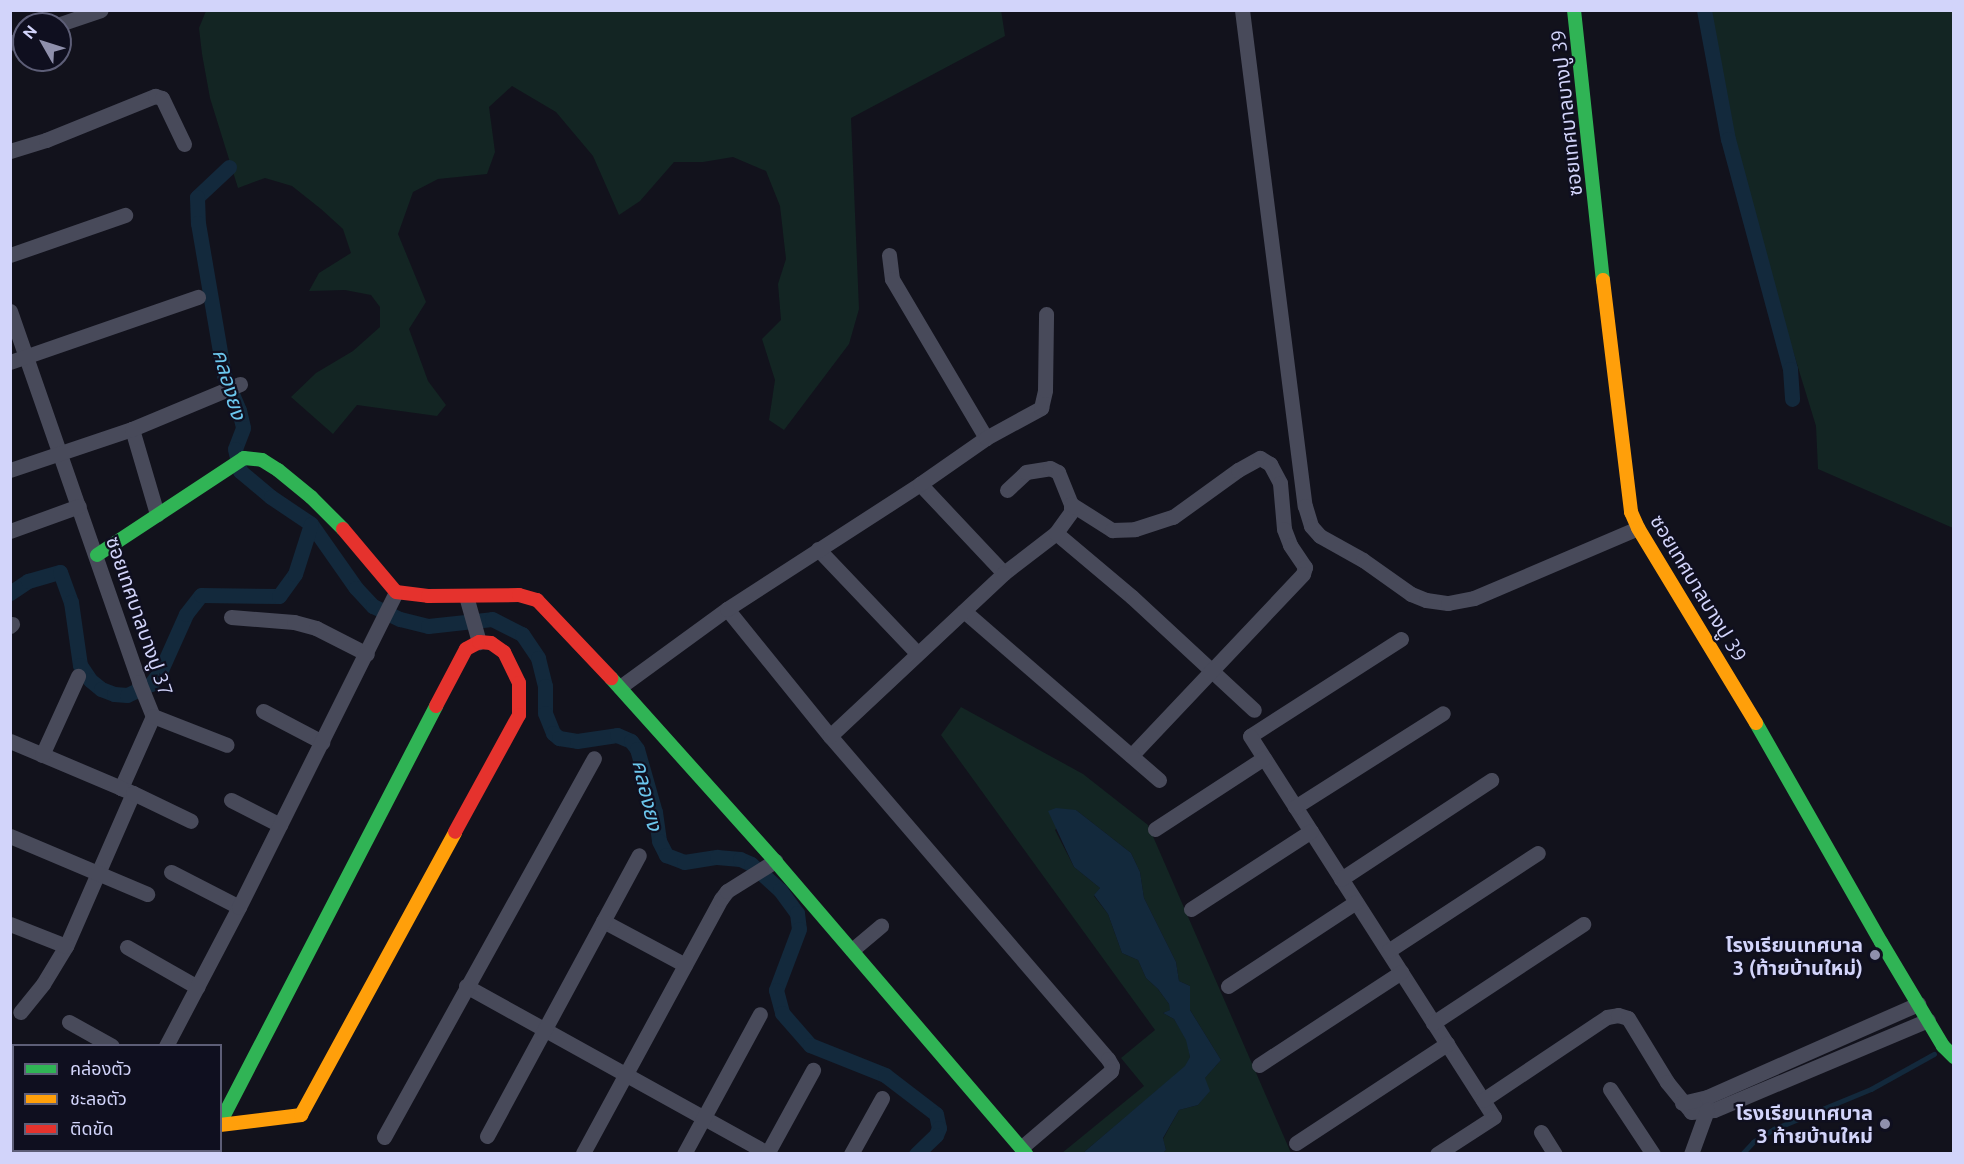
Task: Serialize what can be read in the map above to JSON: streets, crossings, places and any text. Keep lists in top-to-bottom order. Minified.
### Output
{"streets":{"street":["ซอยเทศบาลบางปู 39","ซอยเทศบาลบางปู 37"]},"water":["คลองยง"],"places":["โรงเรียนเทศบาล 3 (ท้ายบ้านใหม่)","โรงเรียนเทศบาล 3 ท้ายบ้านใหม่"],"legend":["คล่องตัว","ชะลอตัว","ติดขัด"],"north":"top left"}
